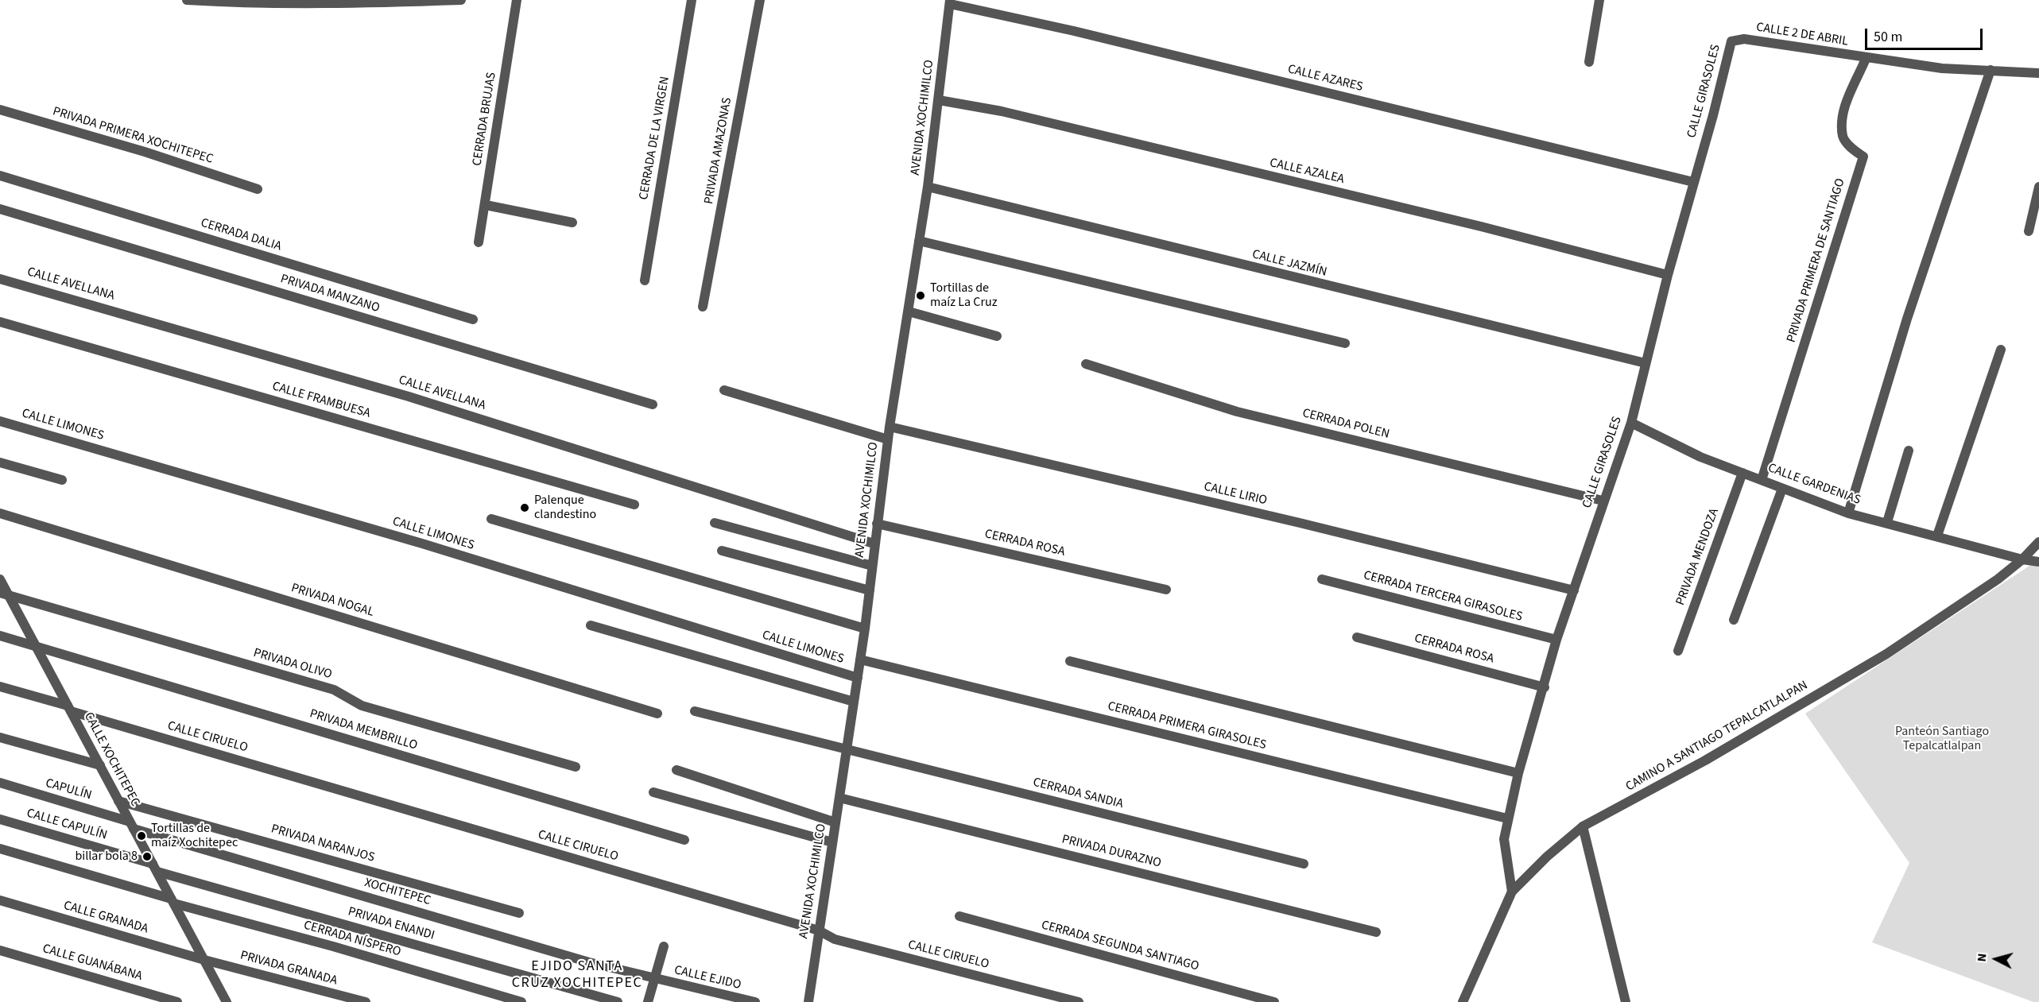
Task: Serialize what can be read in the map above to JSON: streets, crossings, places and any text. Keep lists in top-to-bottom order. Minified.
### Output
{"streets":{"street":["CALLE 2 DE ABRIL","CALLE AZARES","CALLE GIRASOLES","AVENIDA XOCHIMILCO","CERRADA BRUJAS","PRIVADA PRIMERA XOCHITEPEC","CERRADA DE LA VIRGEN","PRIVADA AMAZONAS","CALLE AZALEA","CERRADA DALIA","PRIVADA PRIMERA DE SANTIAGO","CALLE JAZMÍN","CALLE AVELLANA","PRIVADA MANZANO","CALLE FRAMBUESA","CERRADA POLEN","CALLE LIMONES","CALLE GARDENIAS","CALLE LIRIO","CERRADA ROSA","PRIVADA MENDOZA","CERRADA TERCERA GIRASOLES","PRIVADA NOGAL","PRIVADA OLIVO","CERRADA PRIMERA GIRASOLES","PRIVADA MEMBRILLO","CAMINO A SANTIAGO TEPALCATLALPAN","CALLE CIRUELO","CALLE XOCHITEPEC","CAPULÍN","CERRADA SANDIA","CALLE CAPULÍN","PRIVADA NARANJOS","PRIVADA DURAZNO","XOCHITEPEC","CALLE GRANADA","PRIVADA ENANDI","CERRADA NÍSPERO","CERRADA SEGUNDA SANTIAGO","CALLE GUANÁBANA","PRIVADA GRANADA","CALLE EJIDO"]},"crossings":[["CALLE 2 DE ABRIL","CALLE GIRASOLES"],["CALLE 2 DE ABRIL","PRIVADA PRIMERA DE SANTIAGO"],["CALLE AZARES","CALLE GIRASOLES"],["CALLE AZARES","AVENIDA XOCHIMILCO"],["CALLE GIRASOLES","CALLE AZALEA"],["CALLE GIRASOLES","CALLE JAZMÍN"],["CALLE GIRASOLES","CERRADA POLEN"],["CALLE GIRASOLES","CALLE GARDENIAS"],["CALLE GIRASOLES","CALLE LIRIO"],["CALLE GIRASOLES","CERRADA ROSA"],["CALLE GIRASOLES","CERRADA TERCERA GIRASOLES"],["CALLE GIRASOLES","CERRADA PRIMERA GIRASOLES"],["CALLE GIRASOLES","CAMINO A SANTIAGO TEPALCATLALPAN"],["AVENIDA XOCHIMILCO","CALLE AZALEA"],["AVENIDA XOCHIMILCO","CALLE JAZMÍN"],["AVENIDA XOCHIMILCO","CALLE AVELLANA"],["AVENIDA XOCHIMILCO","CALLE LIMONES"],["AVENIDA XOCHIMILCO","CALLE LIRIO"],["AVENIDA XOCHIMILCO","CERRADA ROSA"],["AVENIDA XOCHIMILCO","CERRADA PRIMERA GIRASOLES"],["AVENIDA XOCHIMILCO","CALLE CIRUELO"],["AVENIDA XOCHIMILCO","CERRADA SANDIA"],["AVENIDA XOCHIMILCO","PRIVADA DURAZNO"],["PRIVADA PRIMERA DE SANTIAGO","CALLE GARDENIAS"],["CALLE GARDENIAS","PRIVADA MENDOZA"],["CALLE GARDENIAS","CAMINO A SANTIAGO TEPALCATLALPAN"],["PRIVADA OLIVO","CALLE XOCHITEPEC"],["PRIVADA MEMBRILLO","CALLE XOCHITEPEC"],["CALLE CIRUELO","CALLE XOCHITEPEC"],["CALLE XOCHITEPEC","CAPULÍN"],["CALLE XOCHITEPEC","CALLE CAPULÍN"],["CALLE XOCHITEPEC","PRIVADA NARANJOS"],["CALLE XOCHITEPEC","XOCHITEPEC"],["CALLE XOCHITEPEC","CALLE GRANADA"],["CALLE XOCHITEPEC","PRIVADA ENANDI"],["CALLE XOCHITEPEC","CERRADA NÍSPERO"],["CALLE XOCHITEPEC","PRIVADA GRANADA"],["CAPULÍN","XOCHITEPEC"],["CALLE CAPULÍN","PRIVADA ENANDI"],["XOCHITEPEC","CALLE EJIDO"],["CALLE GRANADA","PRIVADA GRANADA"]],"districts":["EJIDO SANTA CRUZ XOCHITEPEC"],"parks":["Panteón Santiago Tepalcatlalpan"],"places":["Tortillas de maíz La Cruz","Palenque clandestino","Tortillas de maíz Xochitepec","billar bola 8"],"scale_bar":"50 m","north":"left"}
